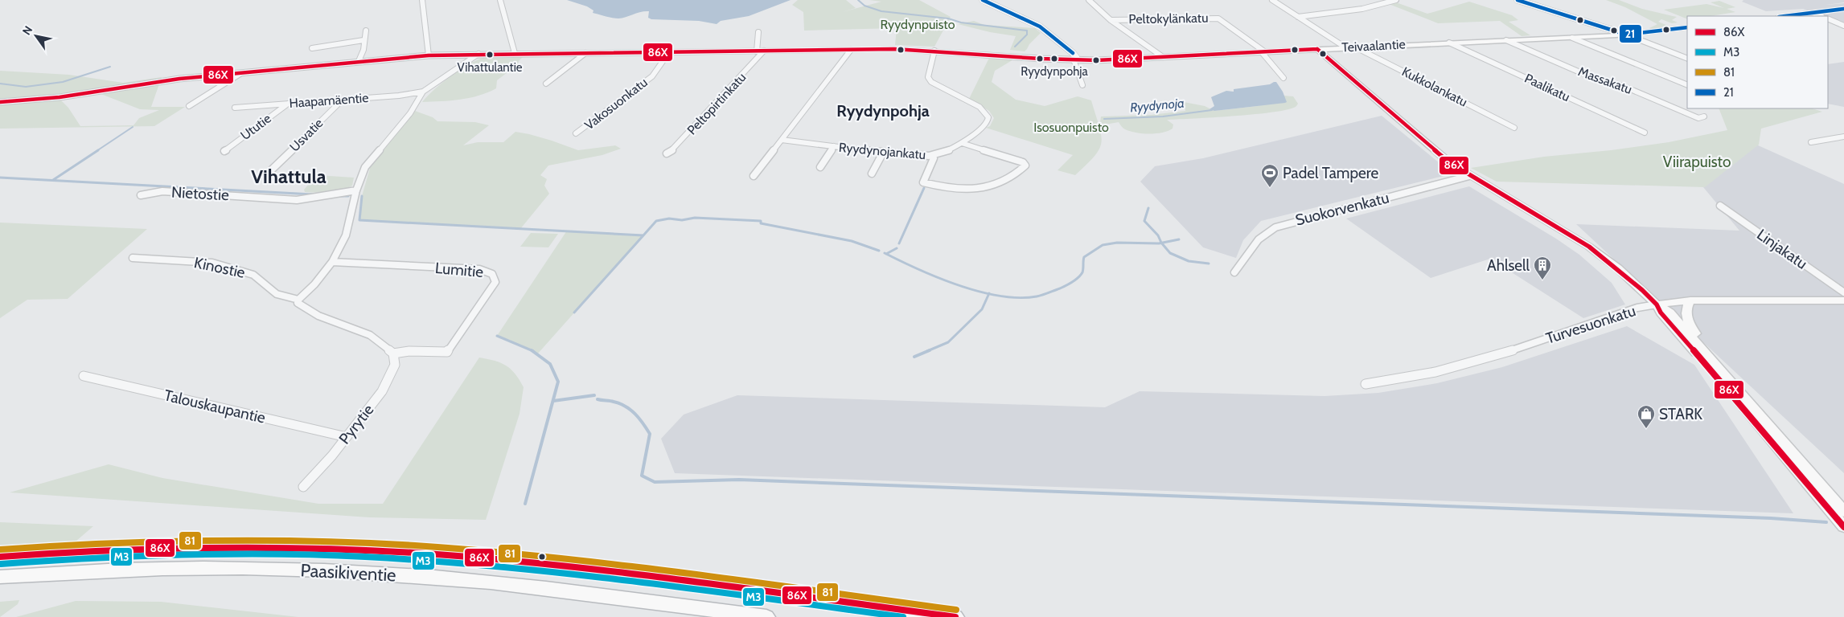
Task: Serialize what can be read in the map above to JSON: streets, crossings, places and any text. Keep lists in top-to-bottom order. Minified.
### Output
{"streets":{"highway":["Paasikiventie"],"main road":["Teivaalantie","Turvesuonkatu"],"street":["Peltokylänkatu","Massakatu","Kukkolankatu","Paalikatu","Haapamäentie","Vakosuonkatu","Peltopirtinkatu","Ututie","Usvatie","Ryydynojankatu","Nietostie","Suokorvenkatu","Linjakatu","Kinostie","Lumitie","Talouskaupantie","Pyrytie"]},"crossings":[["Peltokylänkatu","Teivaalantie"],["Teivaalantie","Massakatu"],["Teivaalantie","Kukkolankatu"],["Teivaalantie","Paalikatu"],["Teivaalantie","Vakosuonkatu"],["Teivaalantie","Peltopirtinkatu"],["Teivaalantie","Ryydynojankatu"],["Haapamäentie","Ututie"],["Haapamäentie","Usvatie"],["Lumitie","Pyrytie"],["Talouskaupantie","Pyrytie"]],"districts":["Ryydynpohja","Vihattula"],"water":["Ryydynoja"],"parks":["Ryydynpuisto","Isosuonpuisto","Viirapuisto"],"places":{"other":["Vihattulantie","Ryydynpohja"],"sports":["Padel Tampere"],"building":["Ahlsell"],"shop":["STARK"]},"lines":["transit line 21","transit line 86X","transit line 81","transit line M3"],"legend":["86X","M3","81","21"],"north":"top left"}
